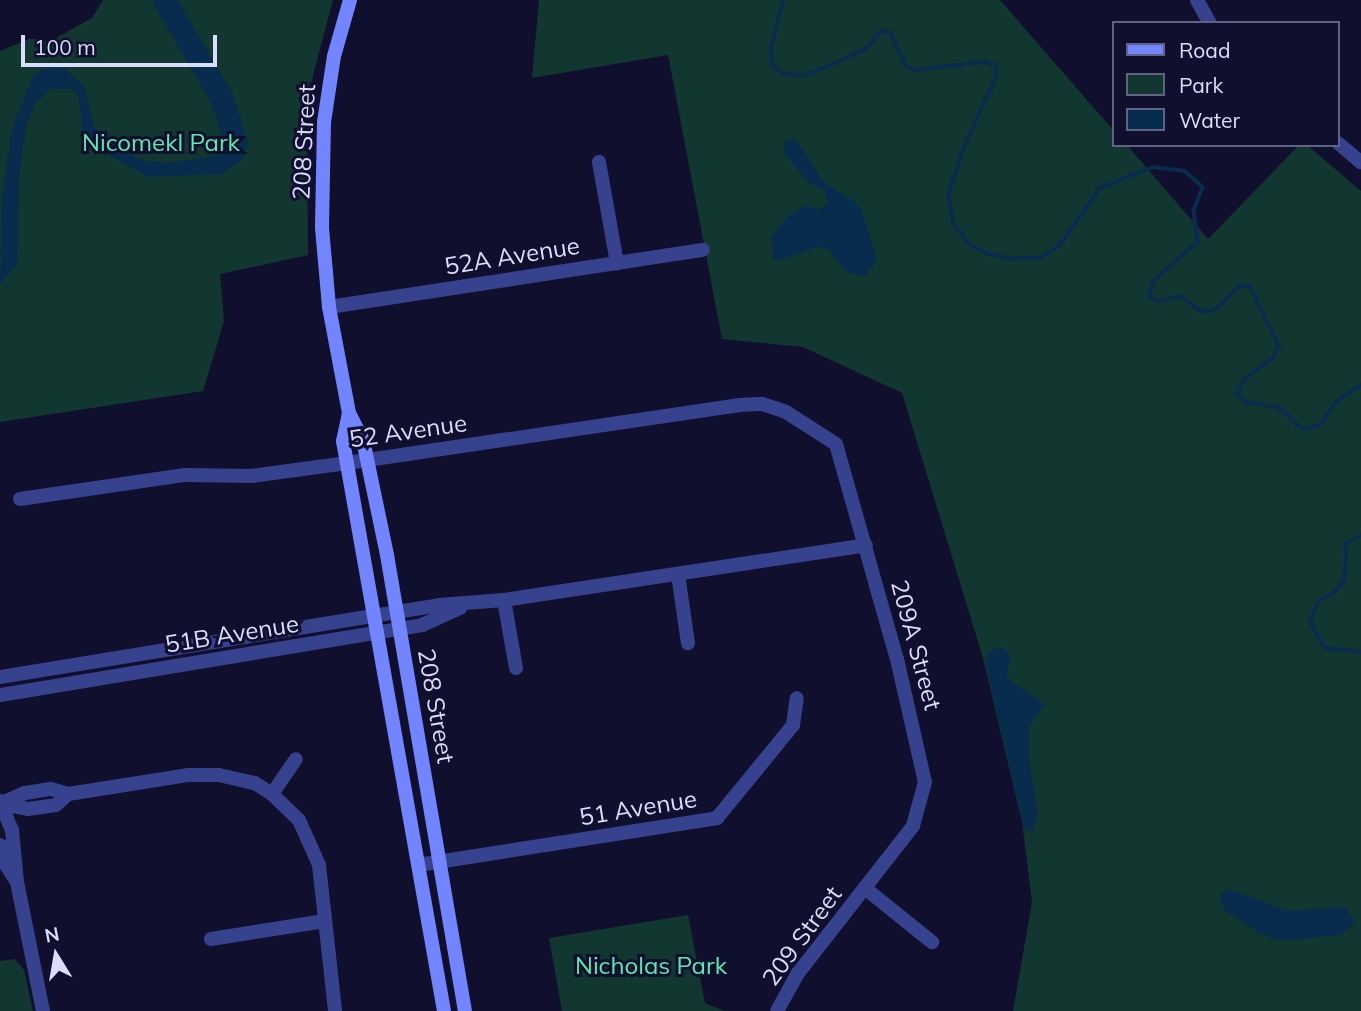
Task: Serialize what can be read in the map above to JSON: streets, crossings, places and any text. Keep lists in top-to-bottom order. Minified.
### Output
{"streets":{"main road":["208 Street"],"street":["52A Avenue","52 Avenue","51B Avenue","209A Street","51 Avenue","209 Street"]},"crossings":[["208 Street","52A Avenue"],["208 Street","52 Avenue"],["208 Street","51B Avenue"],["208 Street","51 Avenue"],["52 Avenue","209A Street"],["51B Avenue","209A Street"],["209A Street","209 Street"]],"parks":["Nicomekl Park","Nicholas Park"],"legend":["Road","Park","Water"],"scale_bar":"100 m","north":"top"}
